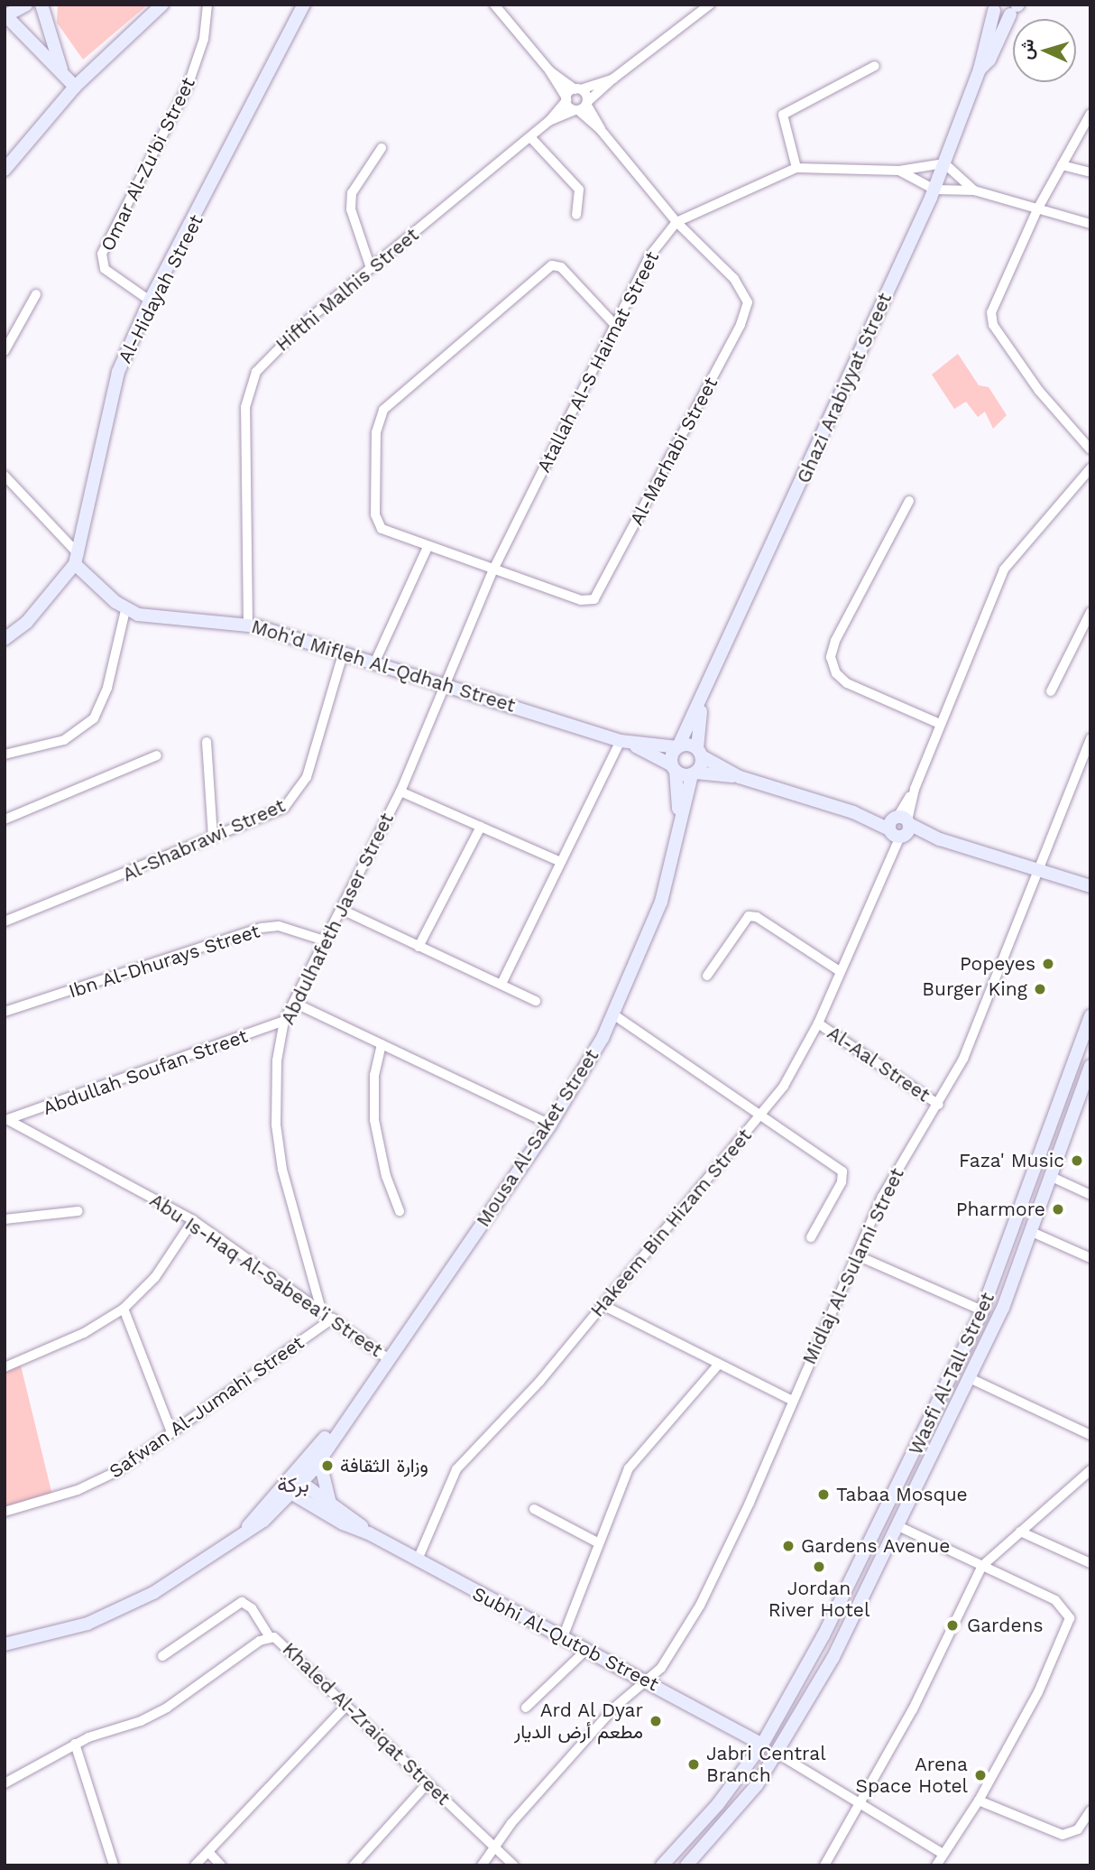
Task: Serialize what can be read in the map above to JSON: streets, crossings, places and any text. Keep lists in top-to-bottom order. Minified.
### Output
{"streets":{"street":["Omar Al-Zu'bi Street","Al-Hidayah Street","Hifthi Malhis Street","Atallah Al-S Haimat Street","Ghazi Arabiyyat Street","Al-Marhabi Street","Moh'd Mifleh Al-Qdhah Street","Al-Shabrawi Street","Abdulhafeth Jaser Street","Ibn Al-Dhurays Street","Al-Aal Street","Abdullah Soufan Street","Mousa Al-Saket Street","Hakeem Bin Hizam Street","Midlaj Al-Sulami Street","Abu Is-Haq Al-Sabeea'i Street","Wasfi Al-Tall Street","Safwan Al-Jumahi Street","Subhi Al-Qutob Street","Khaled Al-Zraiqat Street"]},"crossings":[["Omar Al-Zu'bi Street","Al-Hidayah Street"],["Al-Hidayah Street","Moh'd Mifleh Al-Qdhah Street"],["Hifthi Malhis Street","Moh'd Mifleh Al-Qdhah Street"],["Atallah Al-S Haimat Street","Ghazi Arabiyyat Street"],["Atallah Al-S Haimat Street","Al-Marhabi Street"],["Atallah Al-S Haimat Street","Moh'd Mifleh Al-Qdhah Street"],["Atallah Al-S Haimat Street","Abdulhafeth Jaser Street"],["Ghazi Arabiyyat Street","Moh'd Mifleh Al-Qdhah Street"],["Ghazi Arabiyyat Street","Mousa Al-Saket Street"],["Moh'd Mifleh Al-Qdhah Street","Al-Shabrawi Street"],["Moh'd Mifleh Al-Qdhah Street","Abdulhafeth Jaser Street"],["Moh'd Mifleh Al-Qdhah Street","Mousa Al-Saket Street"],["Abdulhafeth Jaser Street","Ibn Al-Dhurays Street"],["Abdulhafeth Jaser Street","Abdullah Soufan Street"],["Abdulhafeth Jaser Street","Abu Is-Haq Al-Sabeea'i Street"],["Al-Aal Street","Hakeem Bin Hizam Street"],["Al-Aal Street","Midlaj Al-Sulami Street"],["Abdullah Soufan Street","Abu Is-Haq Al-Sabeea'i Street"],["Mousa Al-Saket Street","Abu Is-Haq Al-Sabeea'i Street"],["Mousa Al-Saket Street","Subhi Al-Qutob Street"],["Hakeem Bin Hizam Street","Subhi Al-Qutob Street"],["Midlaj Al-Sulami Street","Subhi Al-Qutob Street"],["Midlaj Al-Sulami Street","Khaled Al-Zraiqat Street"],["Abu Is-Haq Al-Sabeea'i Street","Safwan Al-Jumahi Street"],["Wasfi Al-Tall Street","Subhi Al-Qutob Street"]],"districts":["بركة"],"places":["Popeyes","Burger King","Faza' Music","Pharmore","وزارة الثقافة","Tabaa Mosque","Gardens Avenue","Jordan River Hotel","Gardens","Ard Al Dyar مطعم أرض الديار","Jabri Central Branch","Arena Space Hotel"],"north":"left"}
